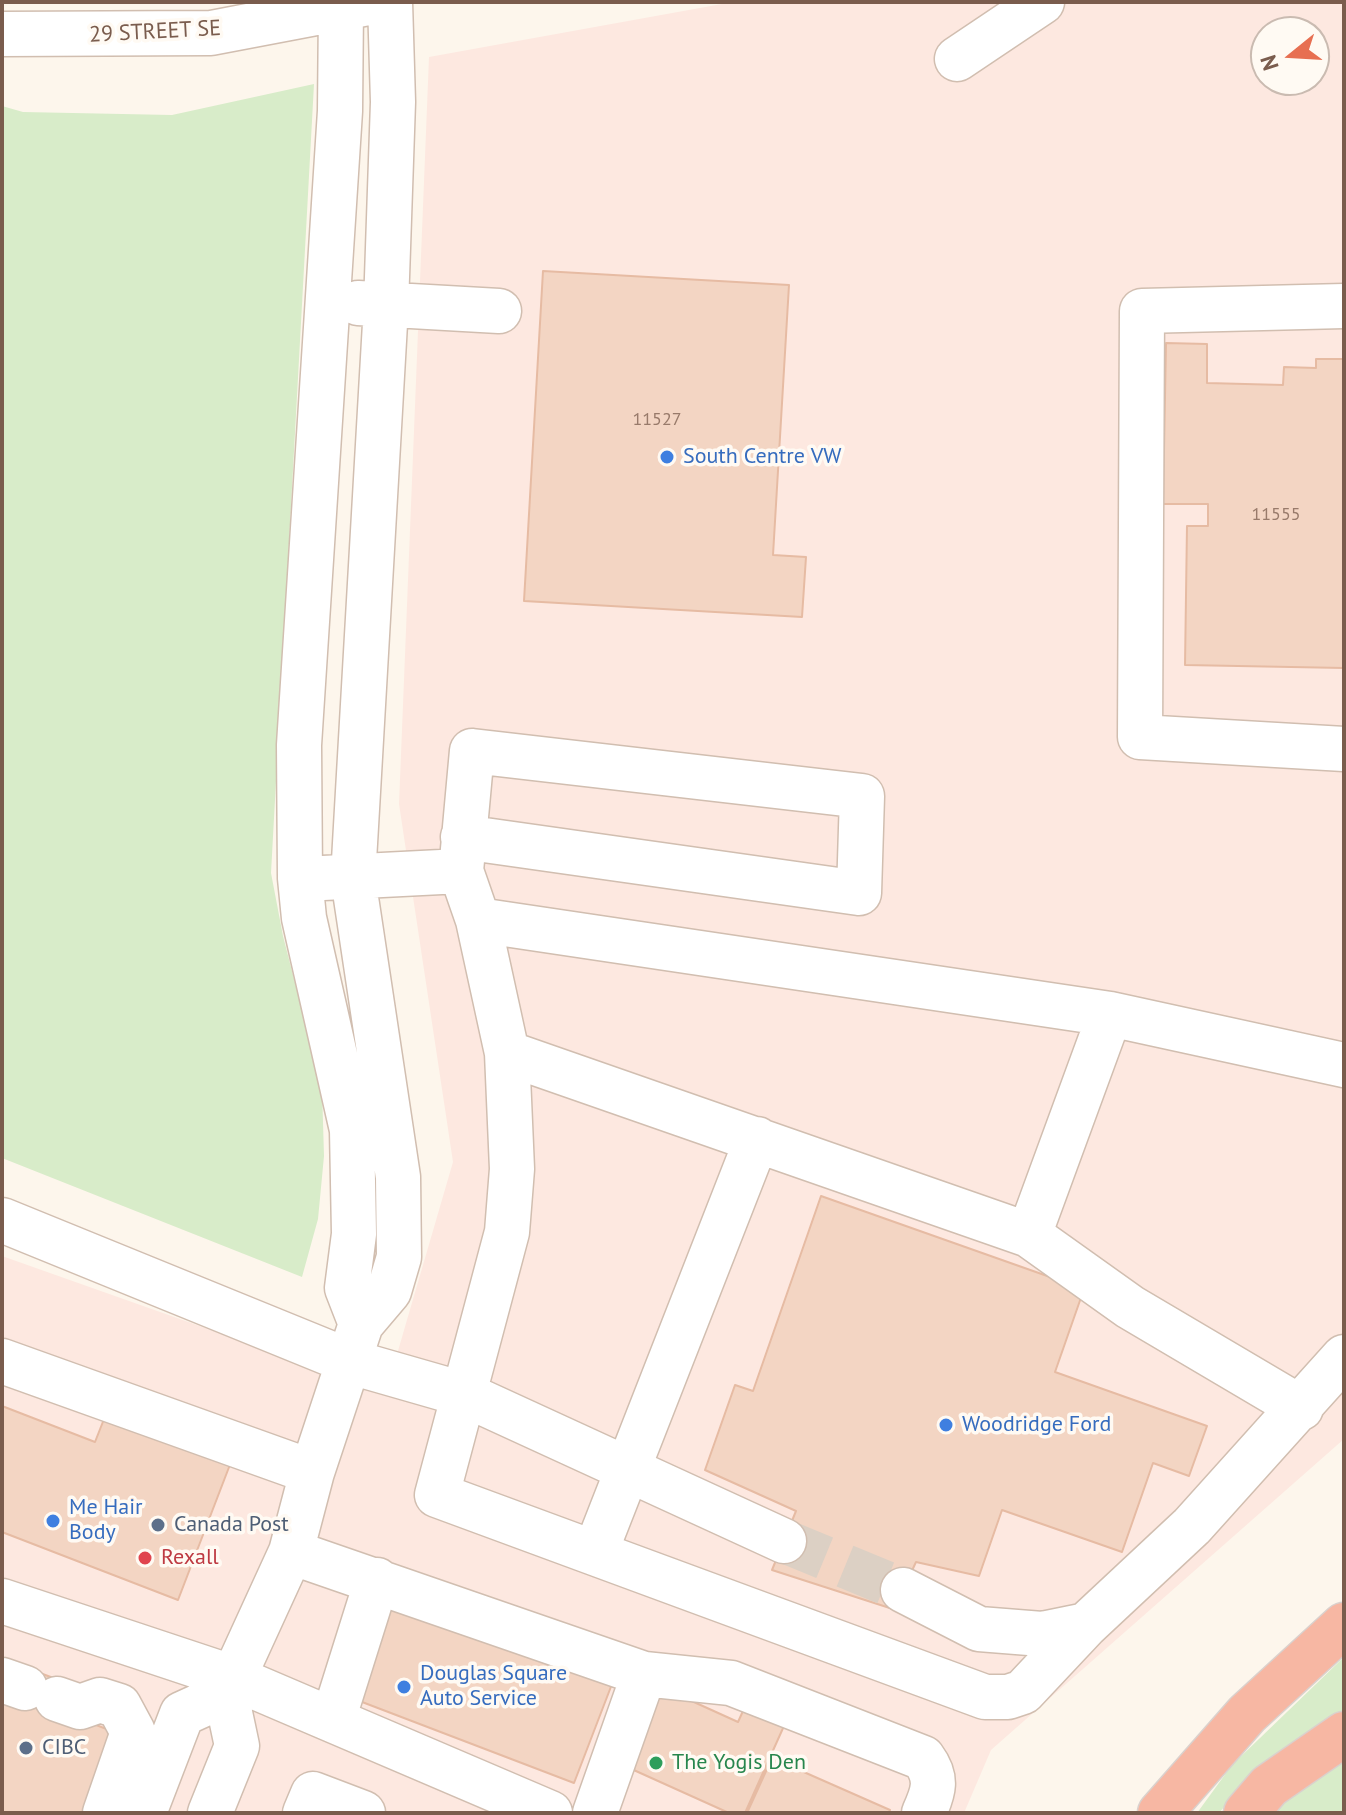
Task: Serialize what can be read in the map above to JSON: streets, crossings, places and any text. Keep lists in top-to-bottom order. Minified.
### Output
{"streets":{"street":["29 STREET SE"]},"places":["South Centre VW","Woodridge Ford","Me Hair Body","Canada Post","Rexall","Douglas Square Auto Service","CIBC","The Yogis Den"],"house_numbers":["11527","11555"],"north":"left"}
